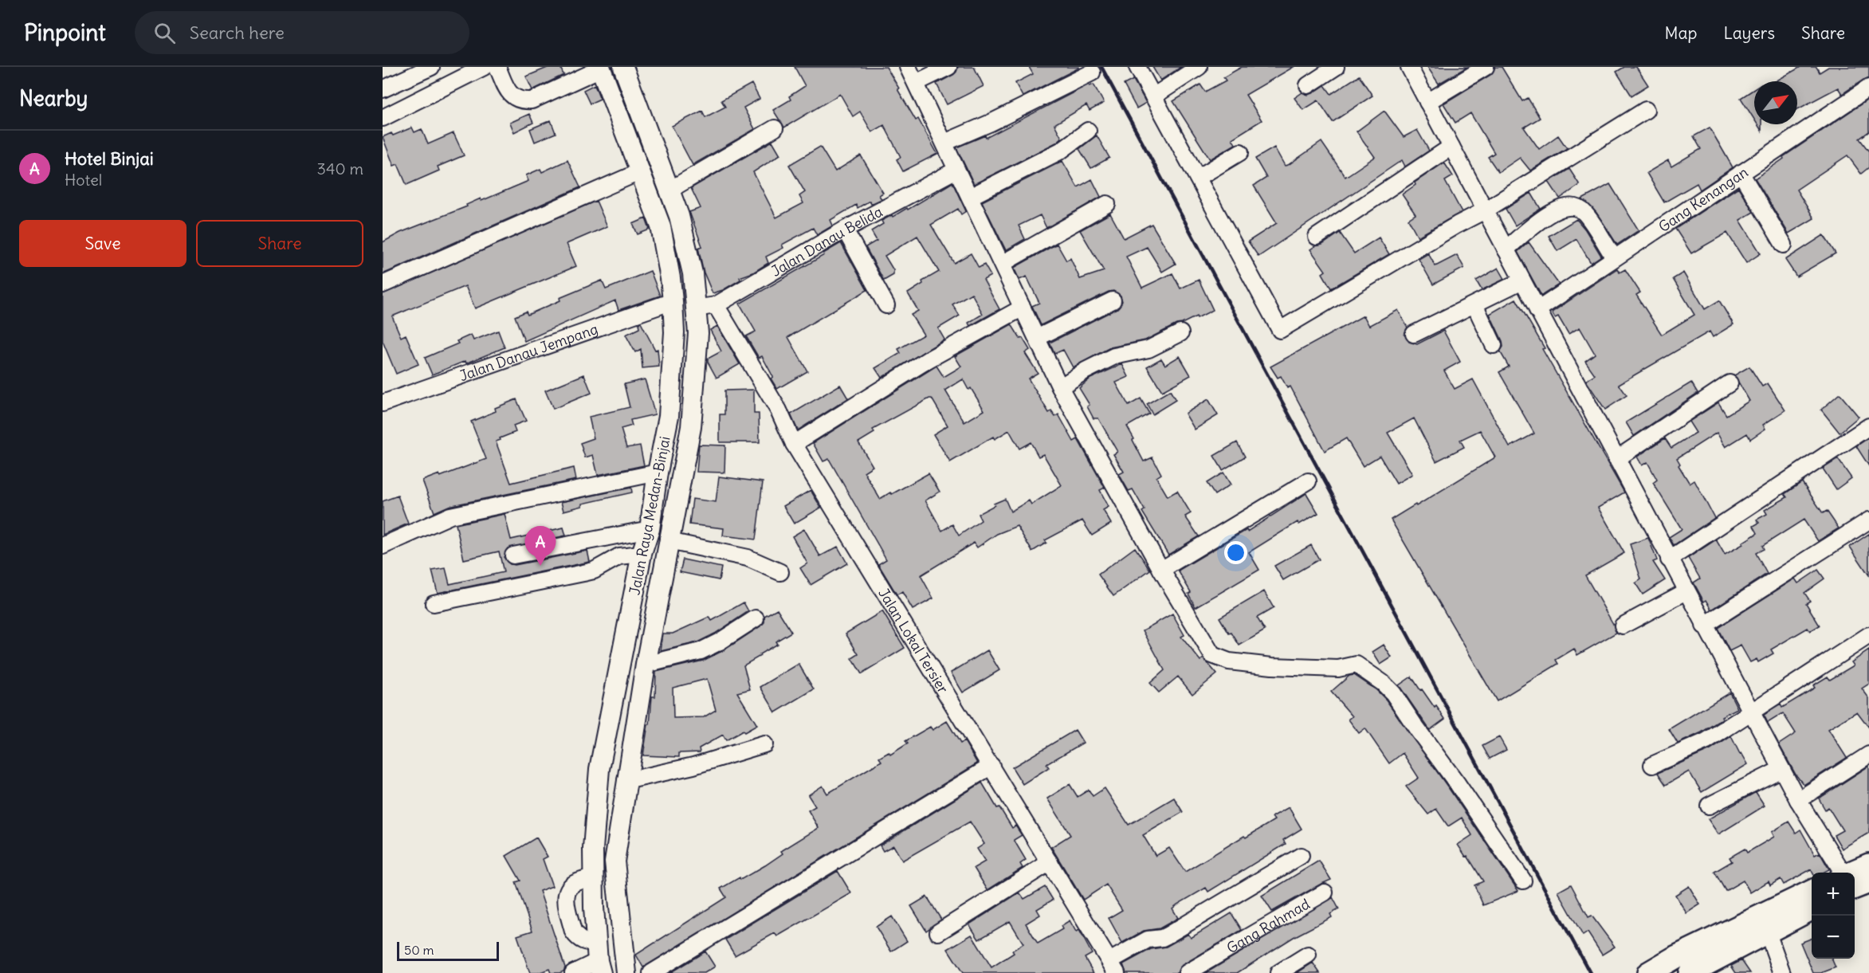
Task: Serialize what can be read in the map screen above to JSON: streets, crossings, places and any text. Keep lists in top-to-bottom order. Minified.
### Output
{"streets":{"main road":["Jalan Raya Medan-Binjai"],"street":["Gang Kenangan","Jalan Danau Belida","Jalan Danau Jempang","Jalan Lokal Tersier","Gang Rahmad"]},"crossings":[["Jalan Danau Belida","Jalan Raya Medan-Binjai"],["Jalan Danau Belida","Jalan Lokal Tersier"],["Jalan Danau Jempang","Jalan Raya Medan-Binjai"]],"scale_bar":"50 m","north":"top right","page":{"header":"Pinpoint","search":"Search here","nav":["Map","Layers","Share"],"heading":"Nearby","list":[{"mark":"A","name":"Hotel Binjai","note":"Hotel","value":"340 m"}],"buttons":["Save","Share"],"pins":"A","map_buttons":["+","−"],"scale":"50 m"}}
